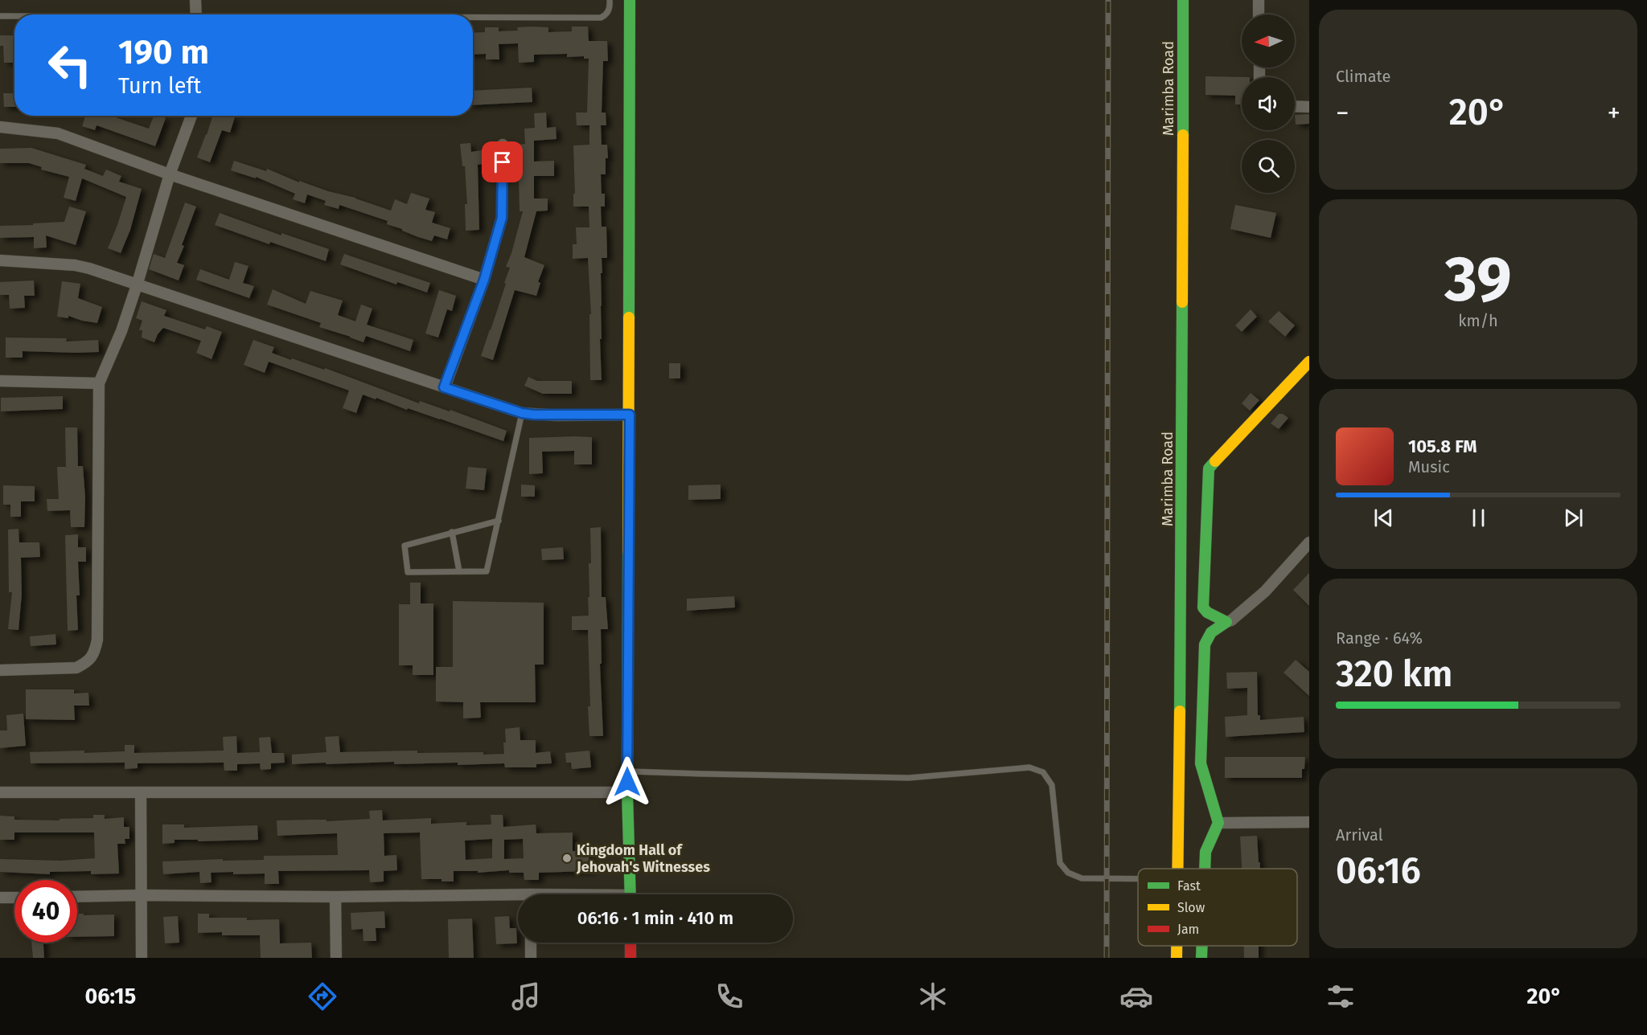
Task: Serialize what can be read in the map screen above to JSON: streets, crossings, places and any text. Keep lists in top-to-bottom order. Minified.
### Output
{"streets":{"street":["Marimba Road"]},"places":["Kingdom Hall of Jehovah's Witnesses"],"legend":["Fast","Slow","Jam"],"north":"left","page":{"tile":["Climate",["39","km/h"],["Range · 64%","320 km"],["Arrival","06:16"]],"turn":["190 m","Turn left"],"heat":["−","20°","+"],"song":["105.8 FM","Music"],"limit":"40","trip":"06:16 · 1 min · 410 m","tabs":["06:15","20°"]}}
